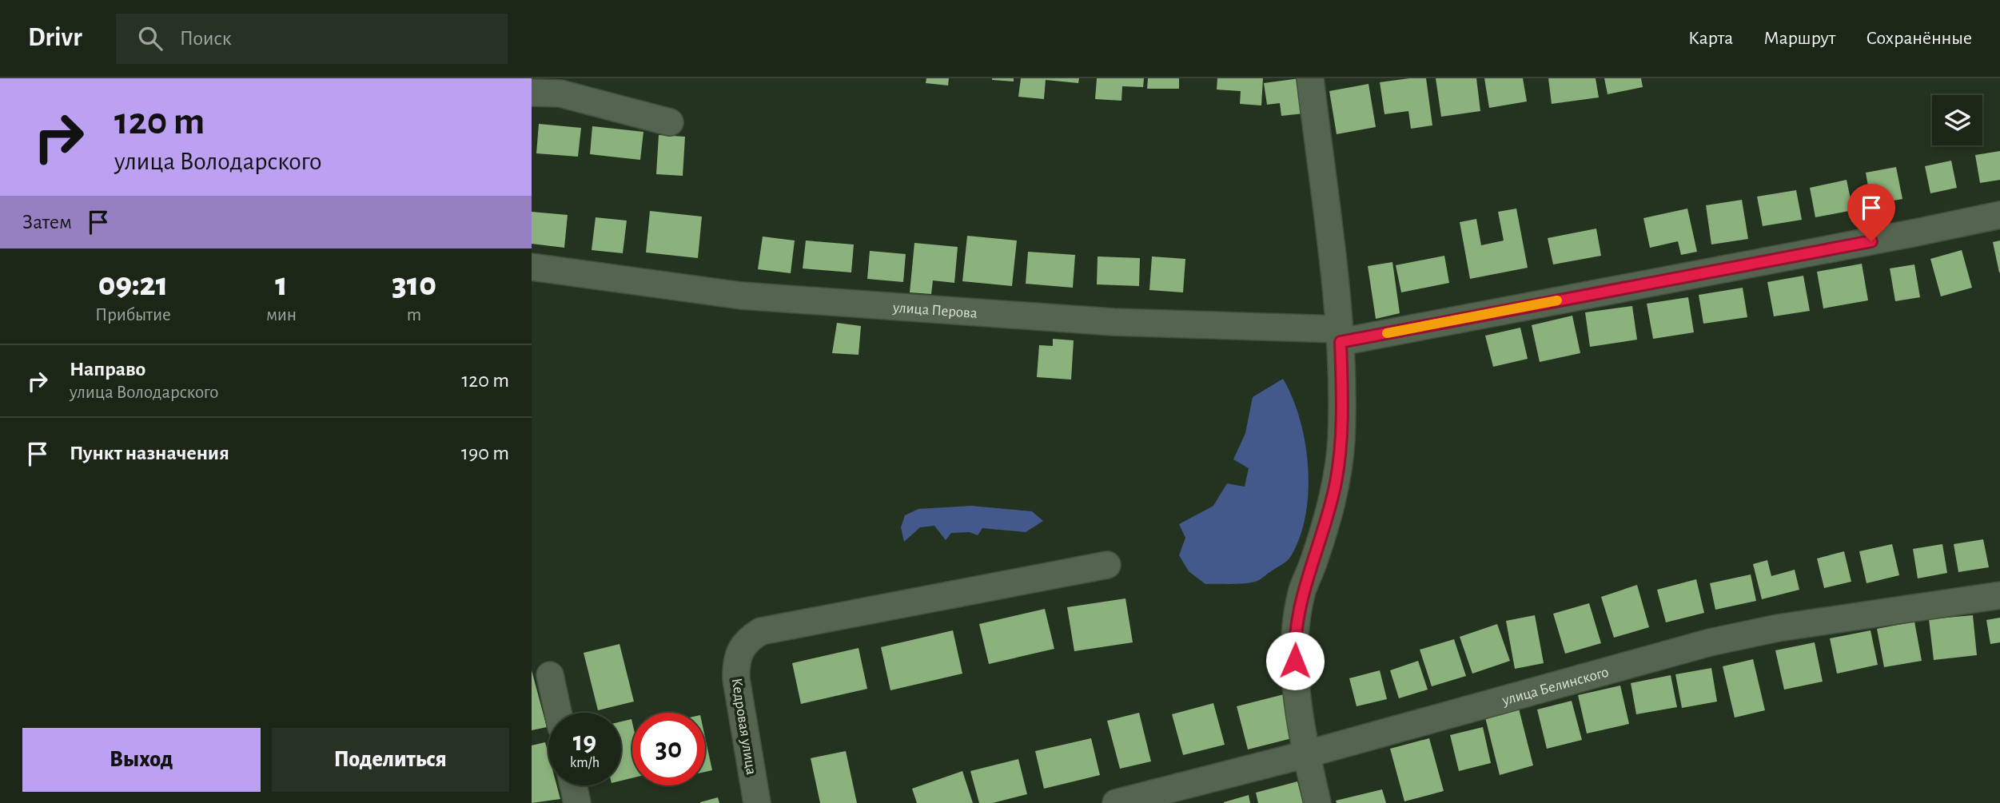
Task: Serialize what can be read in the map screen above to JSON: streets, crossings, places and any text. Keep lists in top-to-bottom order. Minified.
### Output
{"streets":{"street":["улица Перова","улица Белинского","Кедровая улица"]},"page":{"header":"Drivr","search":"Поиск","nav":["Карта","Маршрут","Сохранённые"],"turn":["120 m","улица Володарского"],"then":"Затем","eta":["09:21","Прибытие","1","мин","310","m"],"list":[{"name":"Направо","note":"улица Володарского","value":"120 m"},{"name":"Пункт назначения","value":"190 m"}],"speed":"19 km/h","limit":"30","buttons":["Выход","Поделиться"]}}
